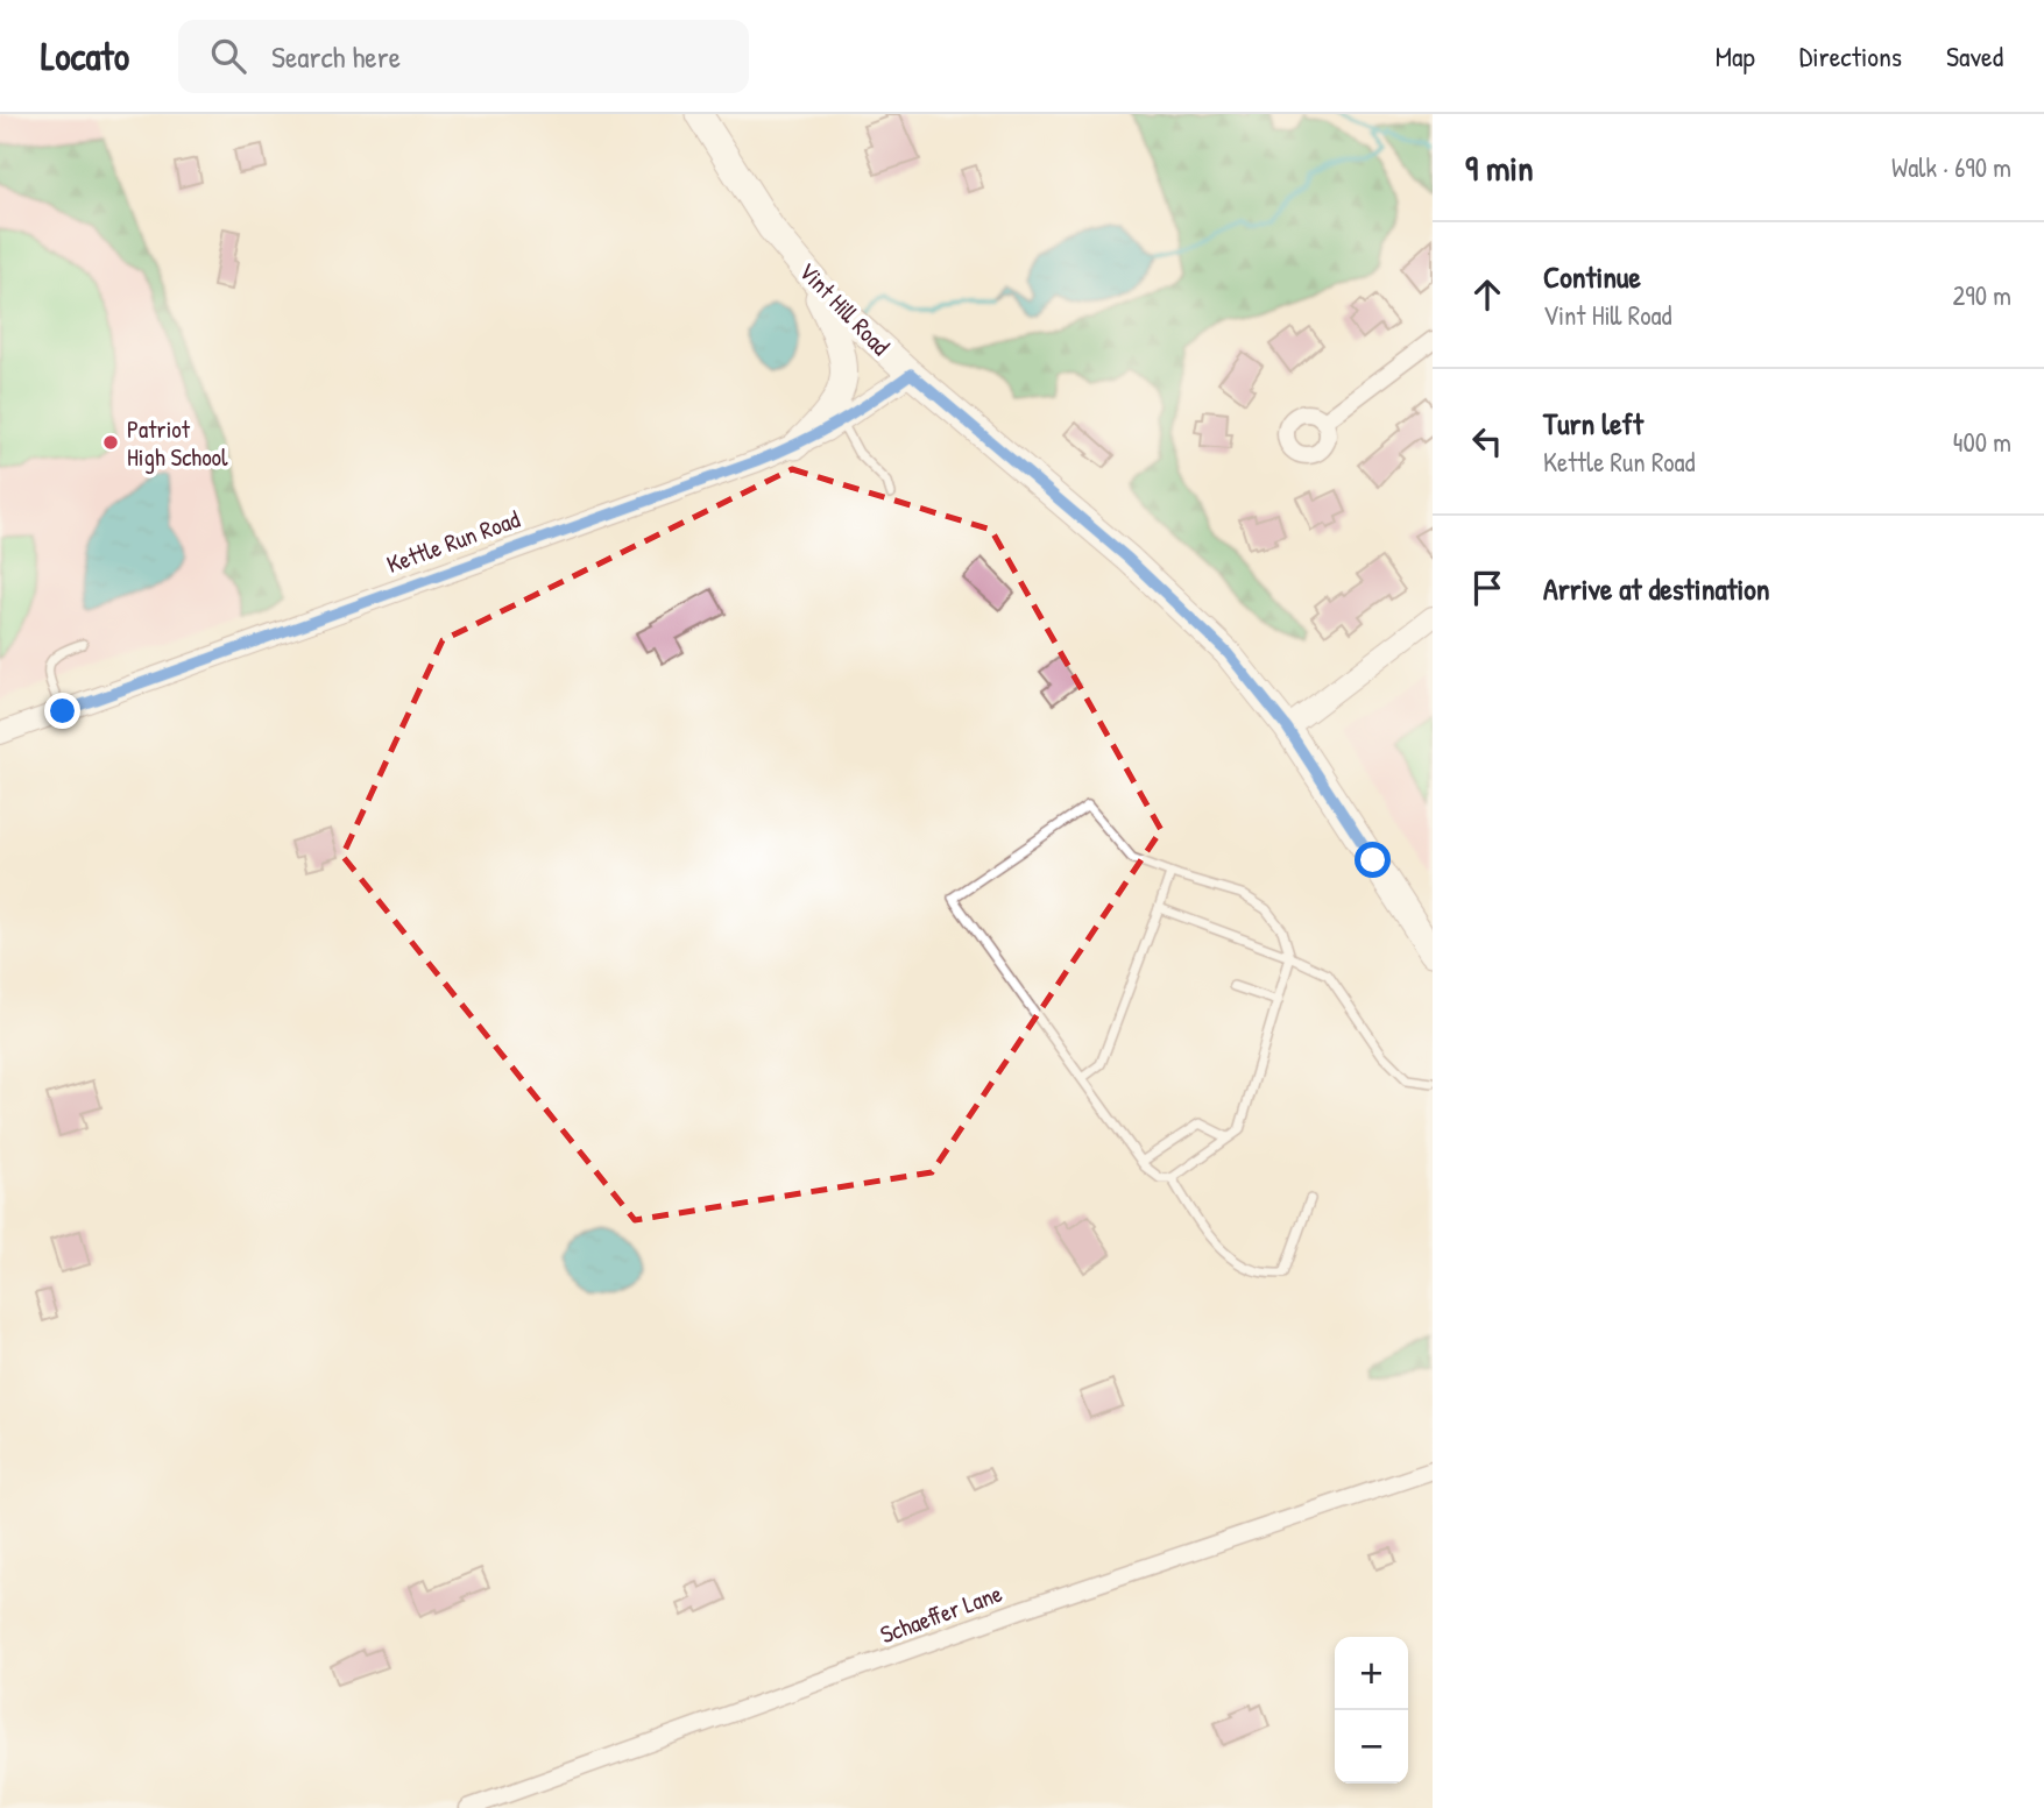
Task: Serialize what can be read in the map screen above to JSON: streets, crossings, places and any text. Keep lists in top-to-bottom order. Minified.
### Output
{"streets":{"main road":["Vint Hill Road"],"street":["Kettle Run Road","Schaeffer Lane"]},"crossings":[["Vint Hill Road","Kettle Run Road"]],"places":["Patriot High School"],"page":{"header":"Locato","search":"Search here","nav":["Map","Directions","Saved"],"heading":["9 min","Walk · 690 m"],"list":[["Continue","Vint Hill Road","290 m"],["Turn left","Kettle Run Road","400 m"],"Arrive at destination"],"map_buttons":["+","−"]}}
